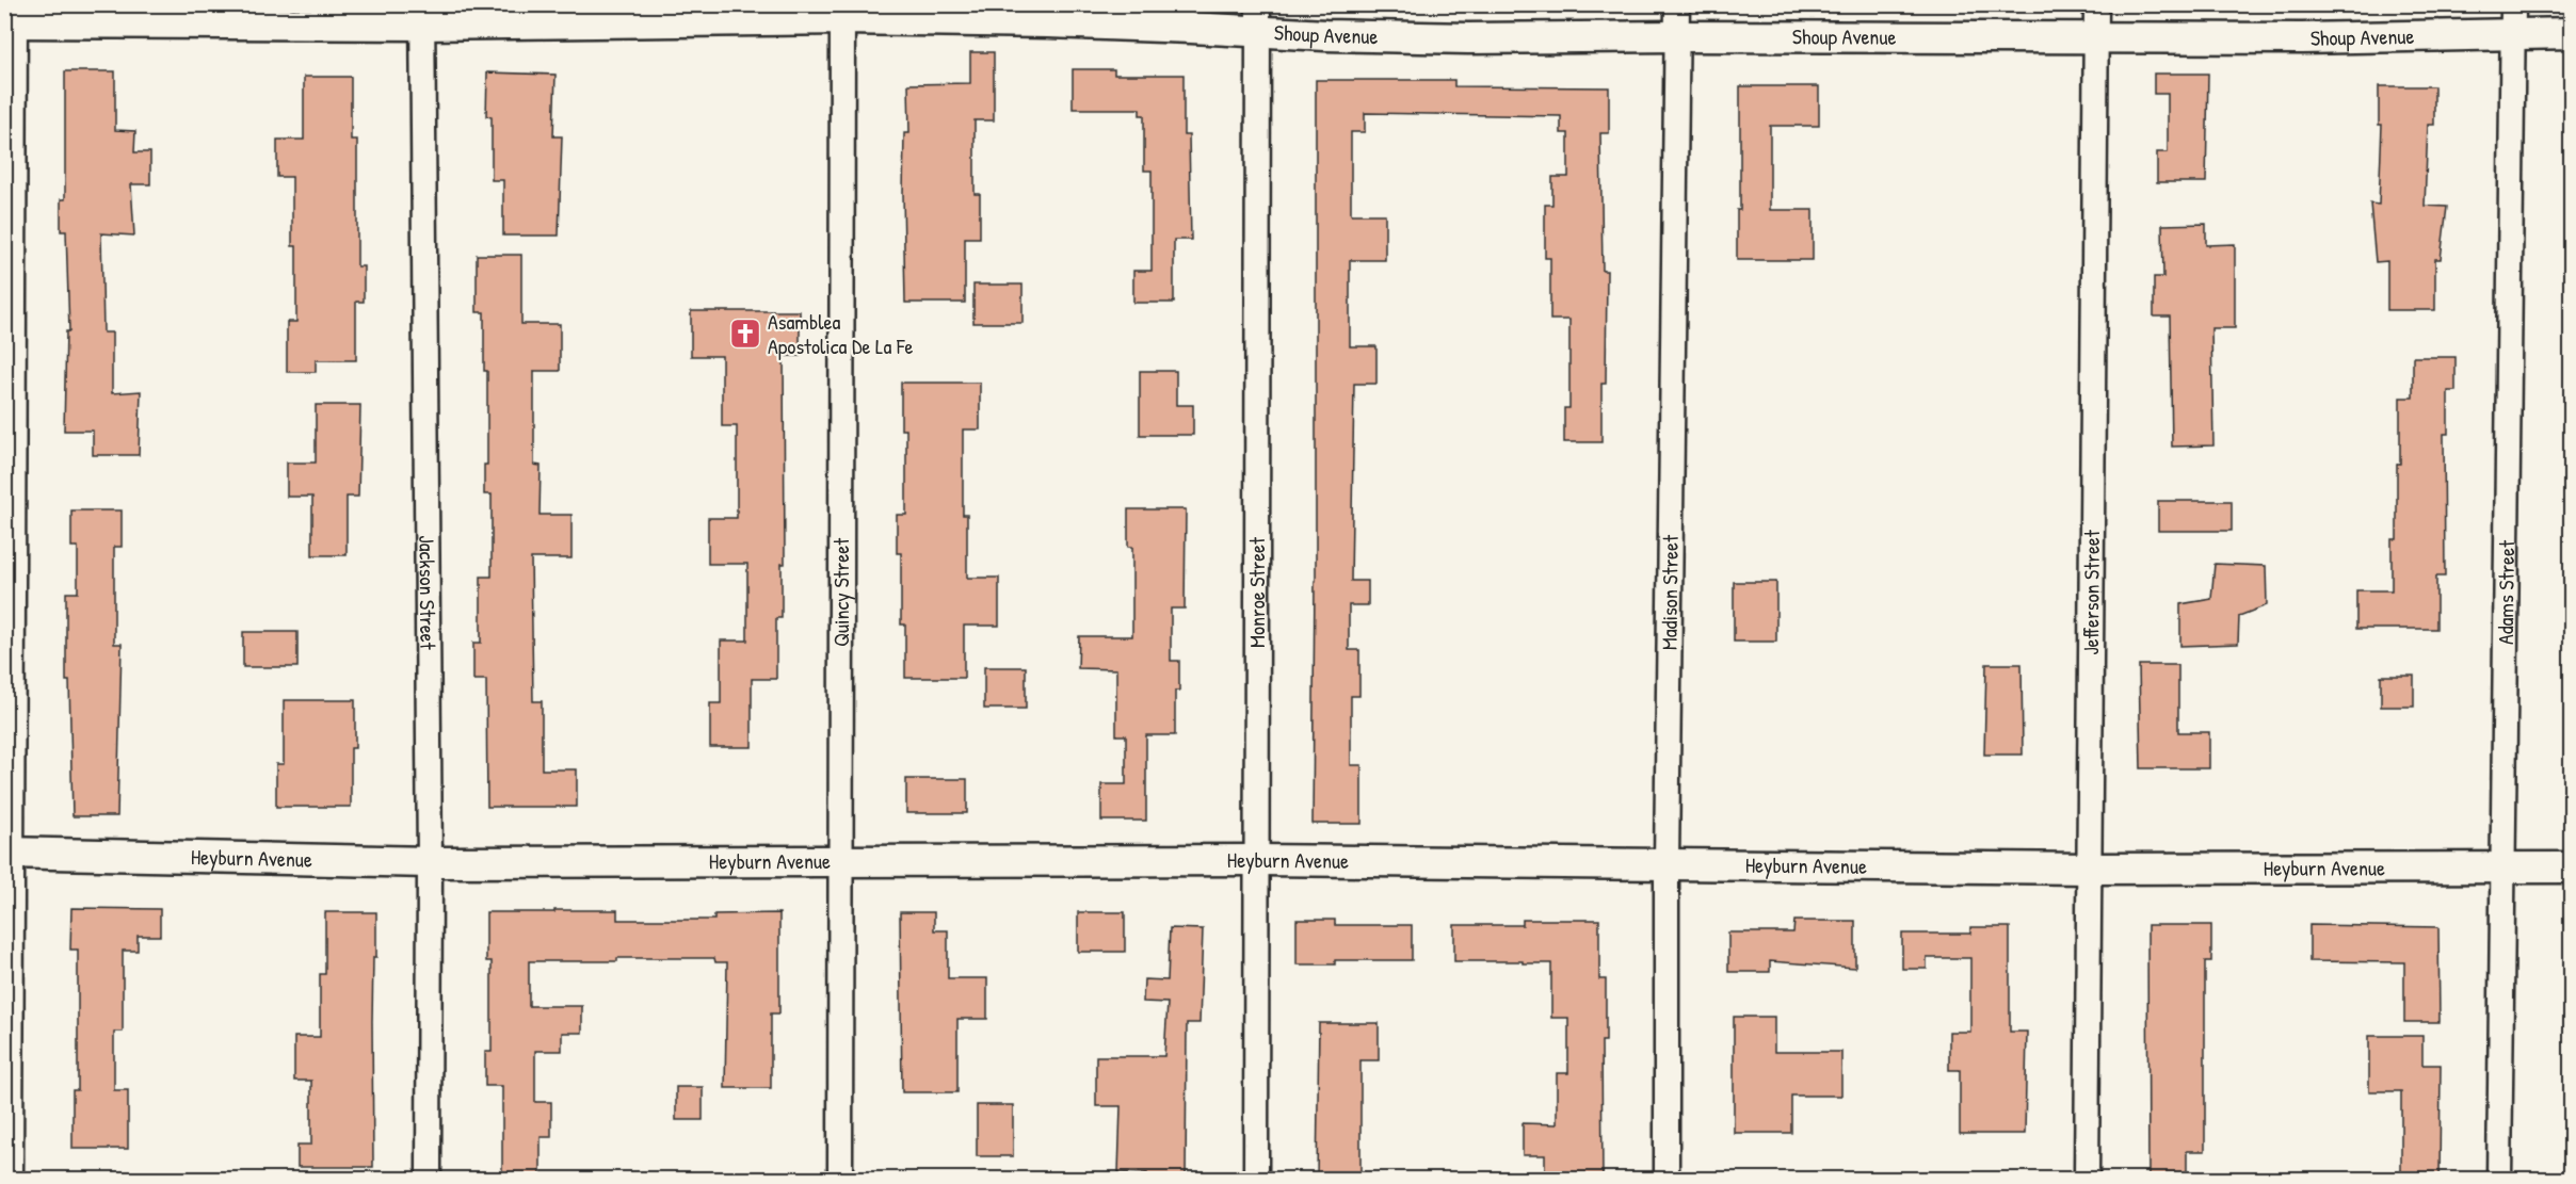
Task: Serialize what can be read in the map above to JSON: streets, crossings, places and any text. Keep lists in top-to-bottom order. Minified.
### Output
{"streets":{"street":["Shoup Avenue","Jackson Street","Madison Street","Jefferson Street","Adams Street","Quincy Street","Monroe Street","Heyburn Avenue"]},"crossings":[["Shoup Avenue","Jackson Street"],["Shoup Avenue","Madison Street"],["Shoup Avenue","Jefferson Street"],["Shoup Avenue","Adams Street"],["Shoup Avenue","Quincy Street"],["Shoup Avenue","Monroe Street"],["Jackson Street","Heyburn Avenue"],["Madison Street","Heyburn Avenue"],["Jefferson Street","Heyburn Avenue"],["Adams Street","Heyburn Avenue"],["Quincy Street","Heyburn Avenue"],["Monroe Street","Heyburn Avenue"]],"places":{"church":["Asamblea Apostolica De La Fe"]}}
